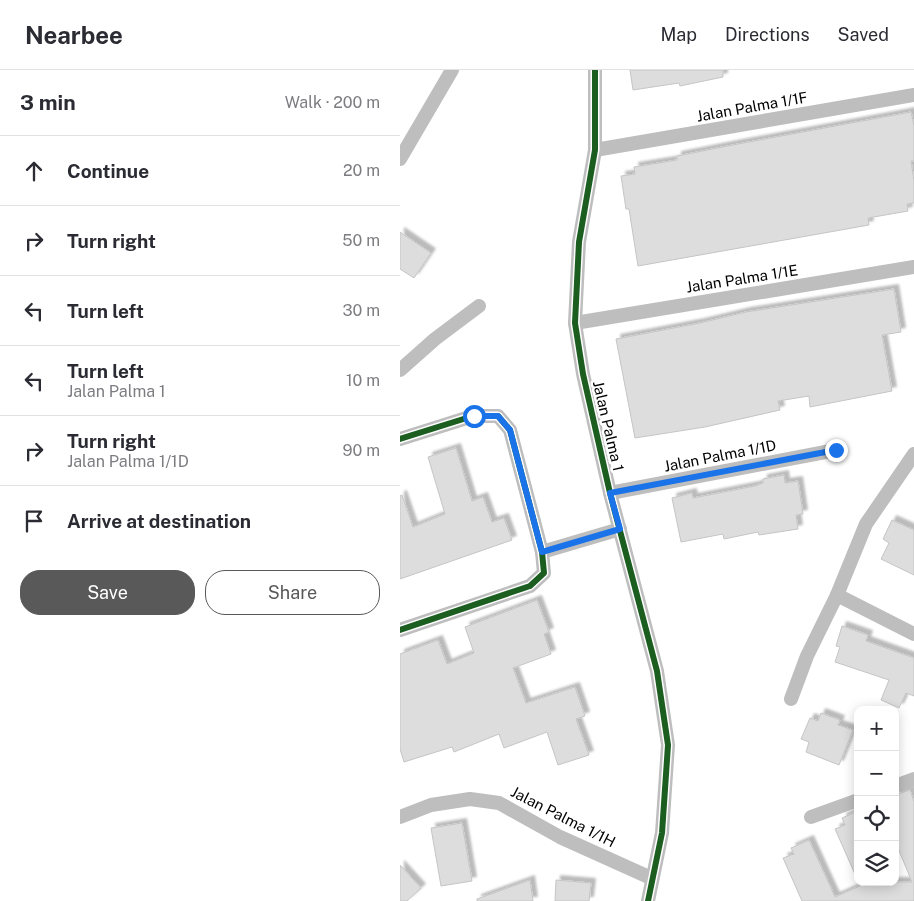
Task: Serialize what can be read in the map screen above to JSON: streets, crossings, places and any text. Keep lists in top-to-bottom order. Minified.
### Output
{"streets":{"street":["Jalan Palma 1/1F","Jalan Palma 1/1E","Jalan Palma 1","Jalan Palma 1/1D","Jalan Palma 1/1H"]},"crossings":[["Jalan Palma 1/1F","Jalan Palma 1"],["Jalan Palma 1/1E","Jalan Palma 1"],["Jalan Palma 1","Jalan Palma 1/1D"],["Jalan Palma 1","Jalan Palma 1/1H"]],"page":{"header":"Nearbee","nav":["Map","Directions","Saved"],"heading":["3 min","Walk · 200 m"],"list":[["Continue","20 m"],["Turn right","50 m"],["Turn left","30 m"],["Turn left","Jalan Palma 1","10 m"],["Turn right","Jalan Palma 1/1D","90 m"],"Arrive at destination"],"buttons":["Save","Share"],"map_buttons":["+","−"]}}
